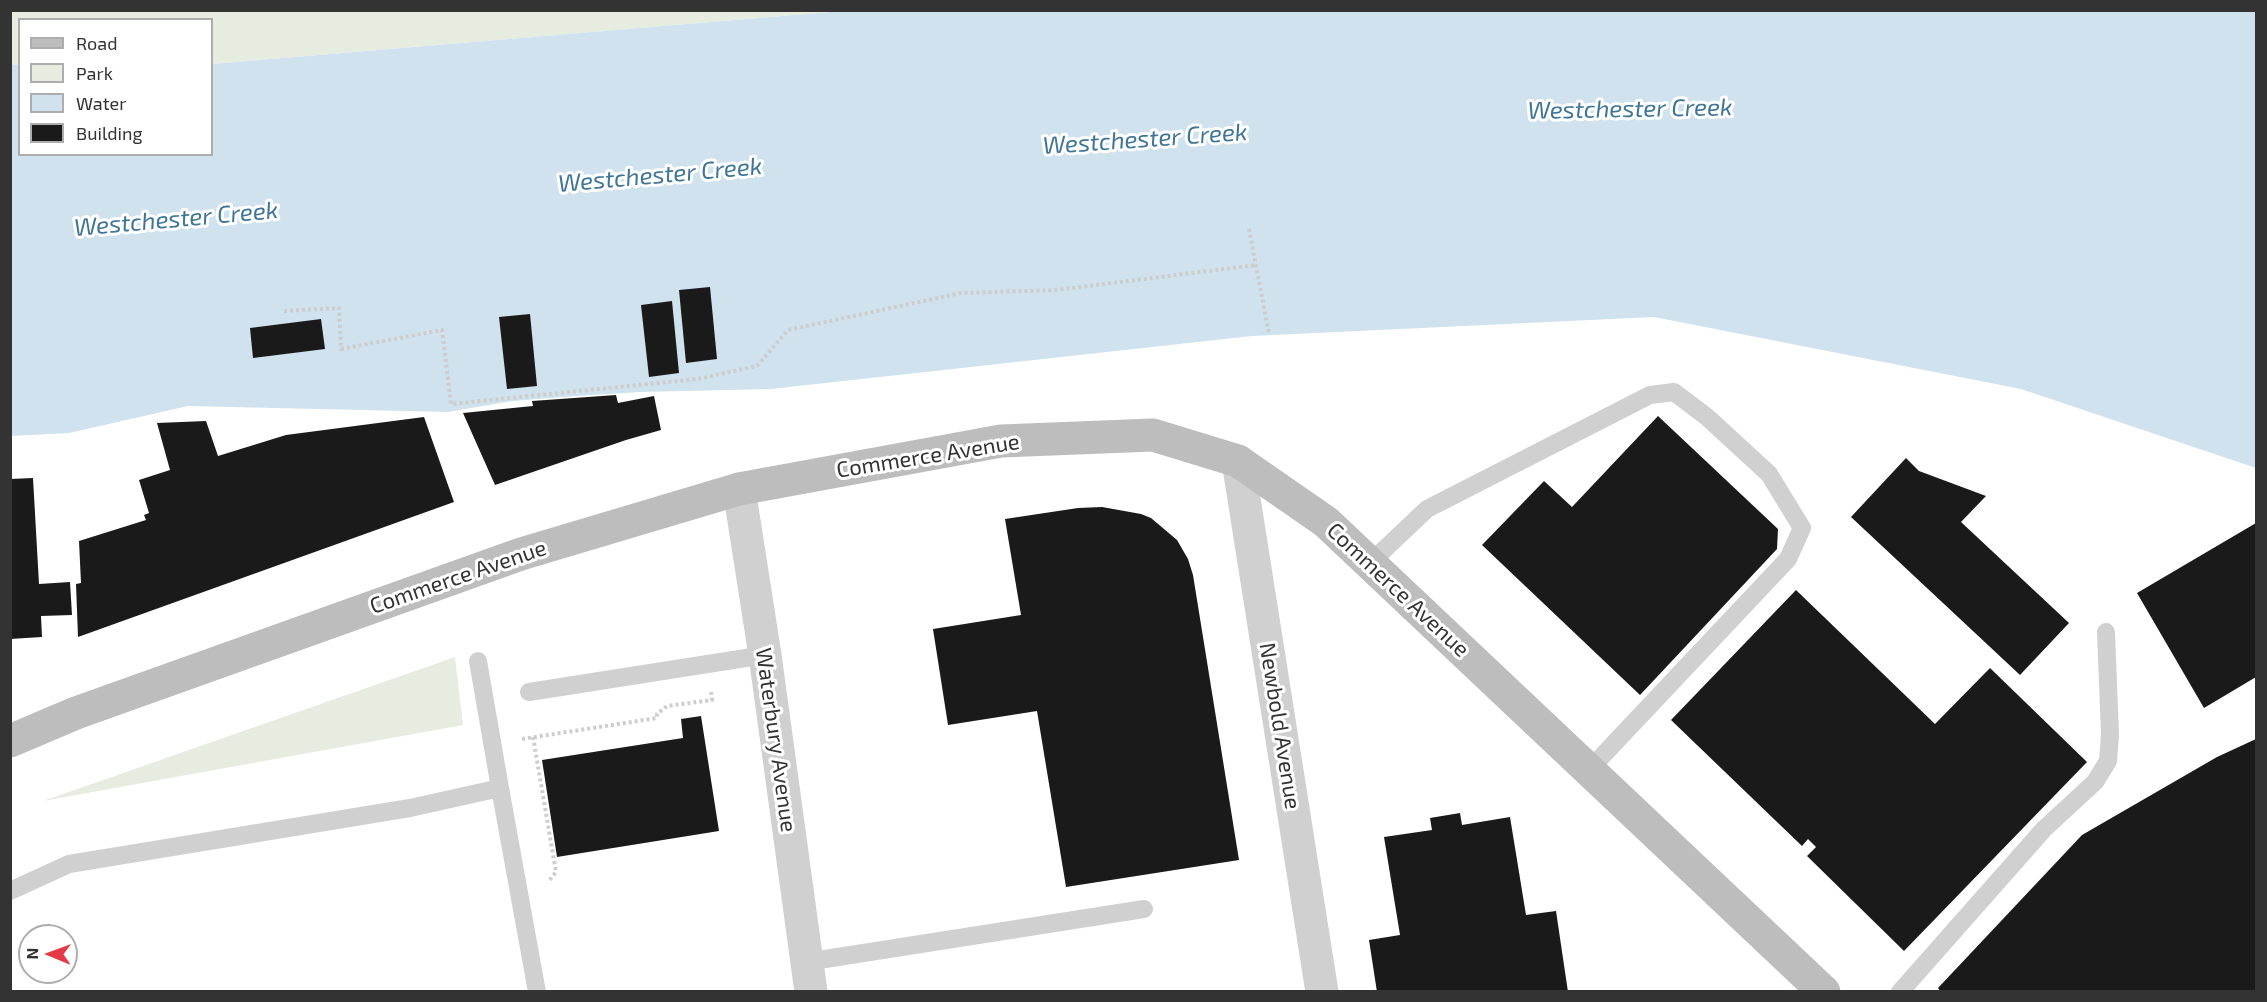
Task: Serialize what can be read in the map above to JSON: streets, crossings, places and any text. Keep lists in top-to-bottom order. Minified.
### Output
{"streets":{"main road":["Commerce Avenue"],"street":["Newbold Avenue","Waterbury Avenue"]},"crossings":[["Commerce Avenue","Newbold Avenue"],["Commerce Avenue","Waterbury Avenue"]],"water":["Westchester Creek"],"legend":["Road","Park","Water","Building"],"north":"left"}
